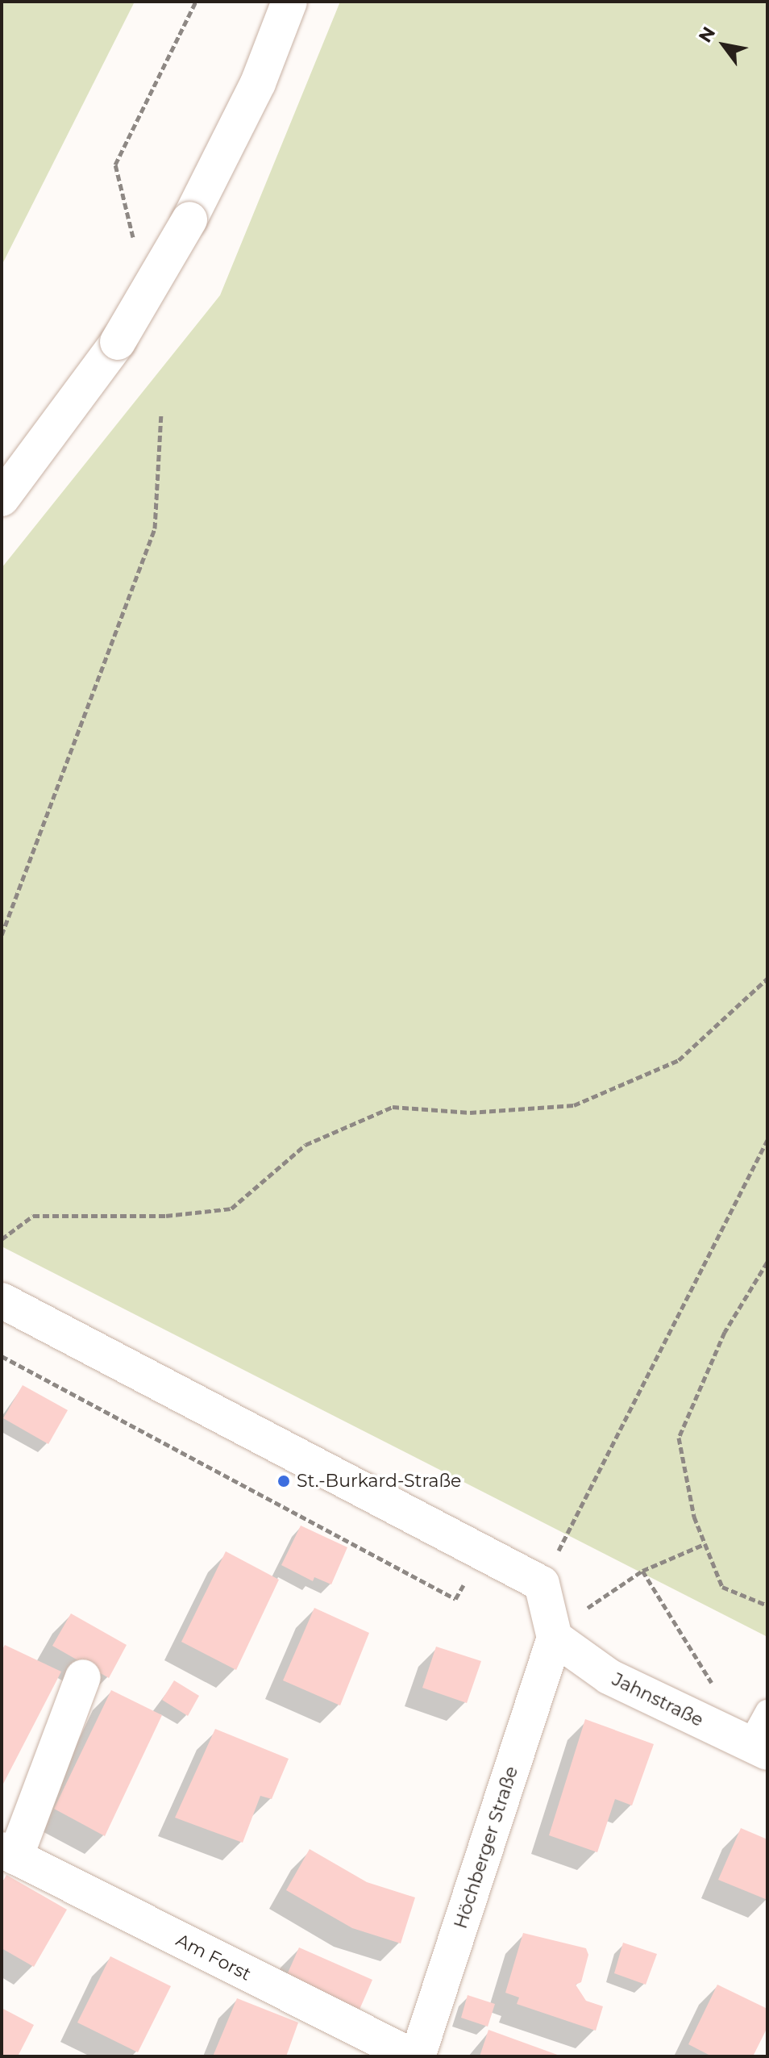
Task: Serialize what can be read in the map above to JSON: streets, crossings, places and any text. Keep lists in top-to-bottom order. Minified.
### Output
{"streets":{"street":["Jahnstraße","Höchberger Straße","Am Forst"]},"crossings":[["Jahnstraße","Höchberger Straße"],["Höchberger Straße","Am Forst"]],"places":["St.-Burkard-Straße"],"north":"top left"}
